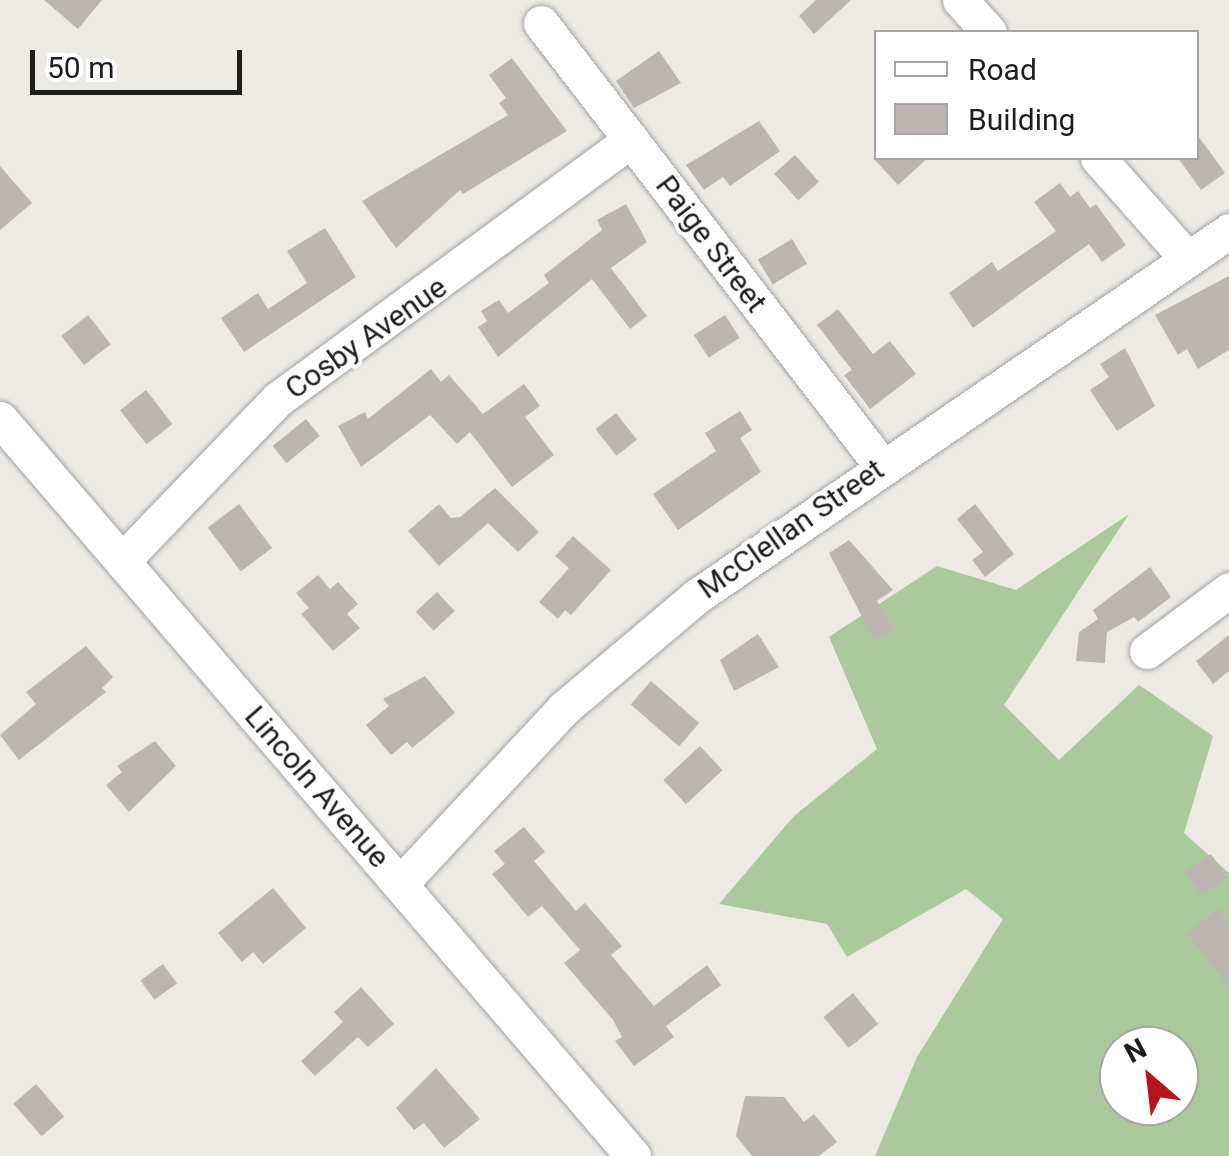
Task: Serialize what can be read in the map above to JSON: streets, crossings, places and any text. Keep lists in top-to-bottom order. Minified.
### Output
{"streets":{"street":["Paige Street","Cosby Avenue","McClellan Street","Lincoln Avenue"]},"crossings":[["Paige Street","Cosby Avenue"],["Paige Street","McClellan Street"],["Cosby Avenue","Lincoln Avenue"],["McClellan Street","Lincoln Avenue"]],"legend":["Road","Building"],"scale_bar":"50 m","north":"top left"}
